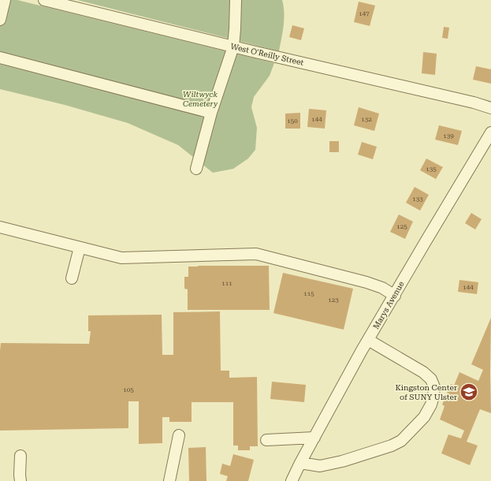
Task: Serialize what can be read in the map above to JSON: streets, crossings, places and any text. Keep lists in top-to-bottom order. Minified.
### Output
{"streets":{"street":["West O'Reilly Street","Marys Avenue"]},"parks":["Wiltwyck Cemetery"],"places":{"school or university":["Kingston Center of SUNY Ulster"]},"house_numbers":["147","144","132","150","139","135","133","125","111","144","115","123","105"]}
